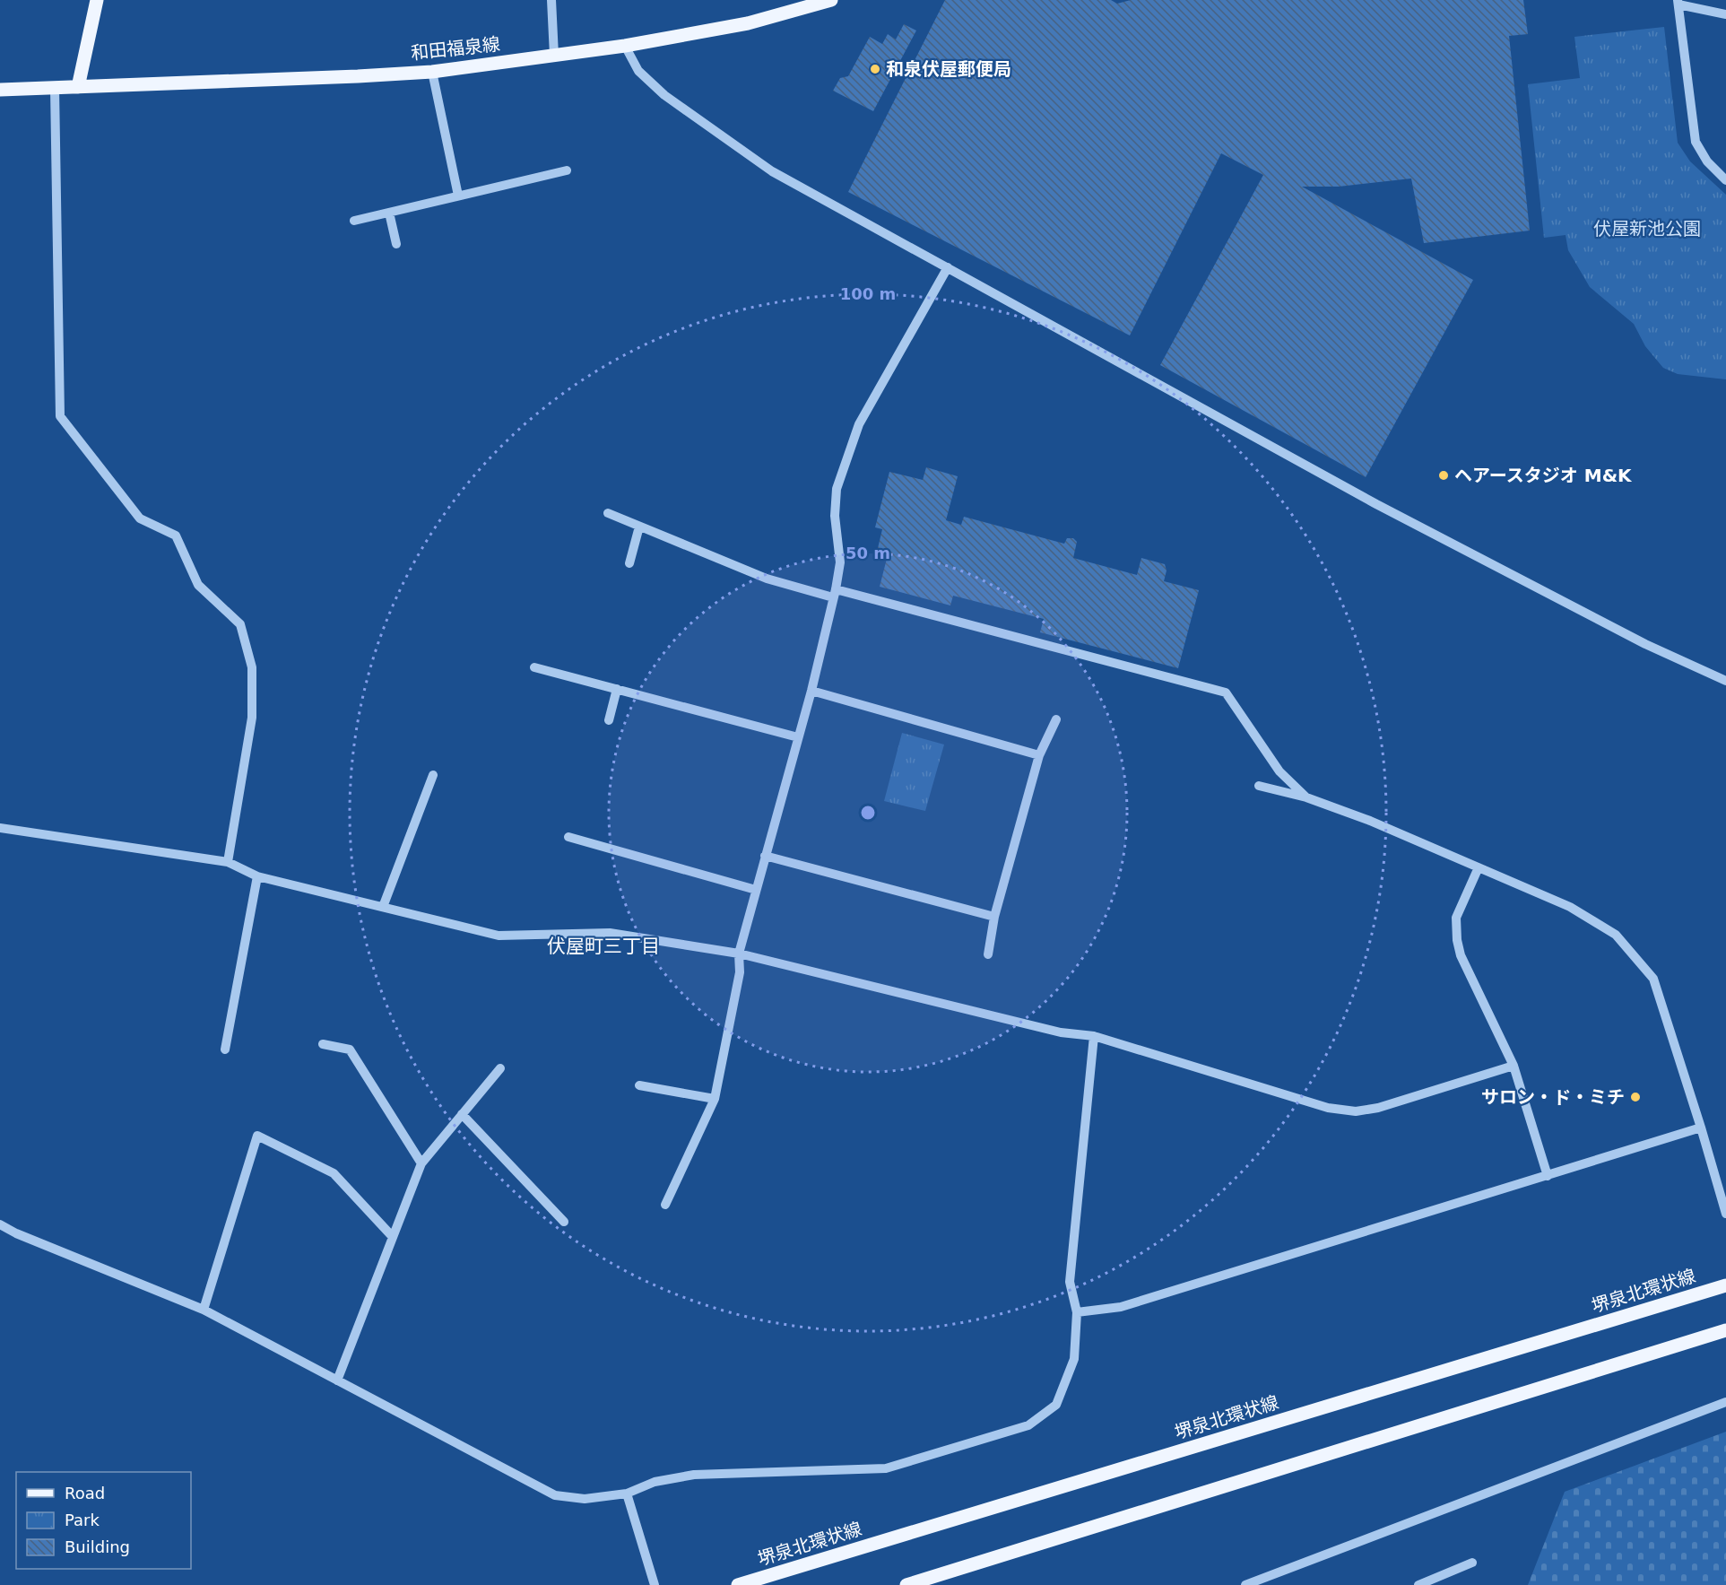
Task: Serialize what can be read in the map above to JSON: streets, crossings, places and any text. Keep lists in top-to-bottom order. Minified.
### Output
{"streets":{"main road":["和田福泉線","堺泉北環状線"]},"districts":["伏屋町三丁目"],"parks":["伏屋新池公園"],"places":["和泉伏屋郵便局","ヘアースタジオ M&K","サロン・ド・ミチ"],"legend":["Road","Park","Building"],"rings":["100 m","50 m"]}
